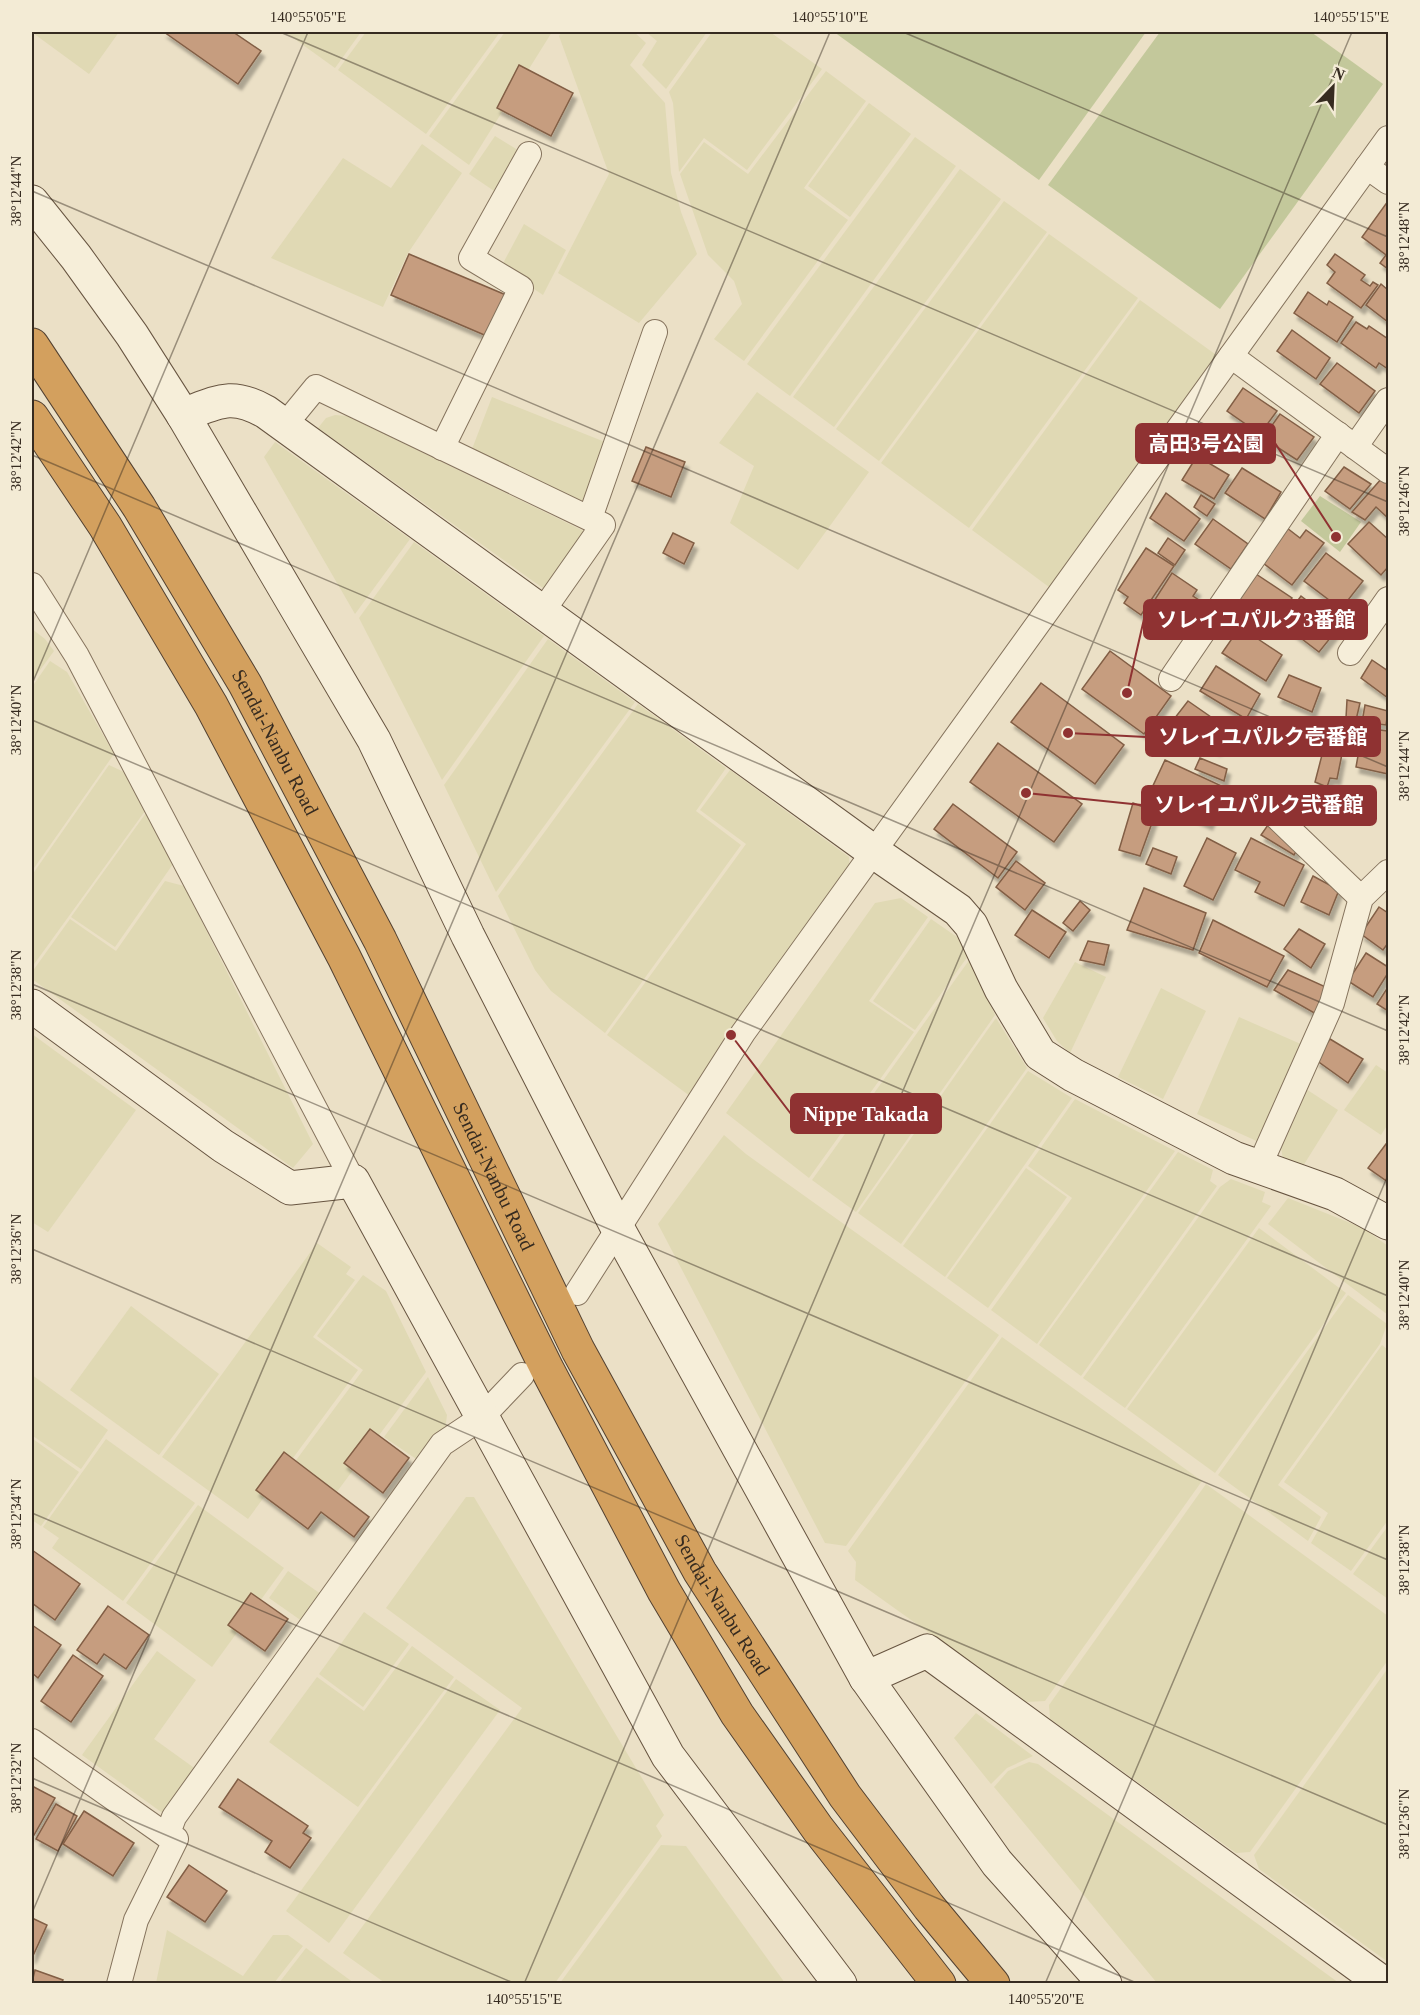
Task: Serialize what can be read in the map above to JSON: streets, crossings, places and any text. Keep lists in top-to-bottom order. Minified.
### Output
{"streets":{"highway":["Sendai-Nanbu Road"]},"places":["高田3号公園","ソレイユパルク3番館","ソレイユパルク壱番館","ソレイユパルク弐番館","Nippe Takada"],"north":"top right","coordinates":["140°55'05\"E","140°55'10\"E","140°55'15\"E","38°12'44\"N","38°12'48\"N","38°12'42\"N","38°12'46\"N","38°12'40\"N","38°12'38\"N","38°12'36\"N","38°12'34\"N","38°12'32\"N","140°55'20\"E"]}
